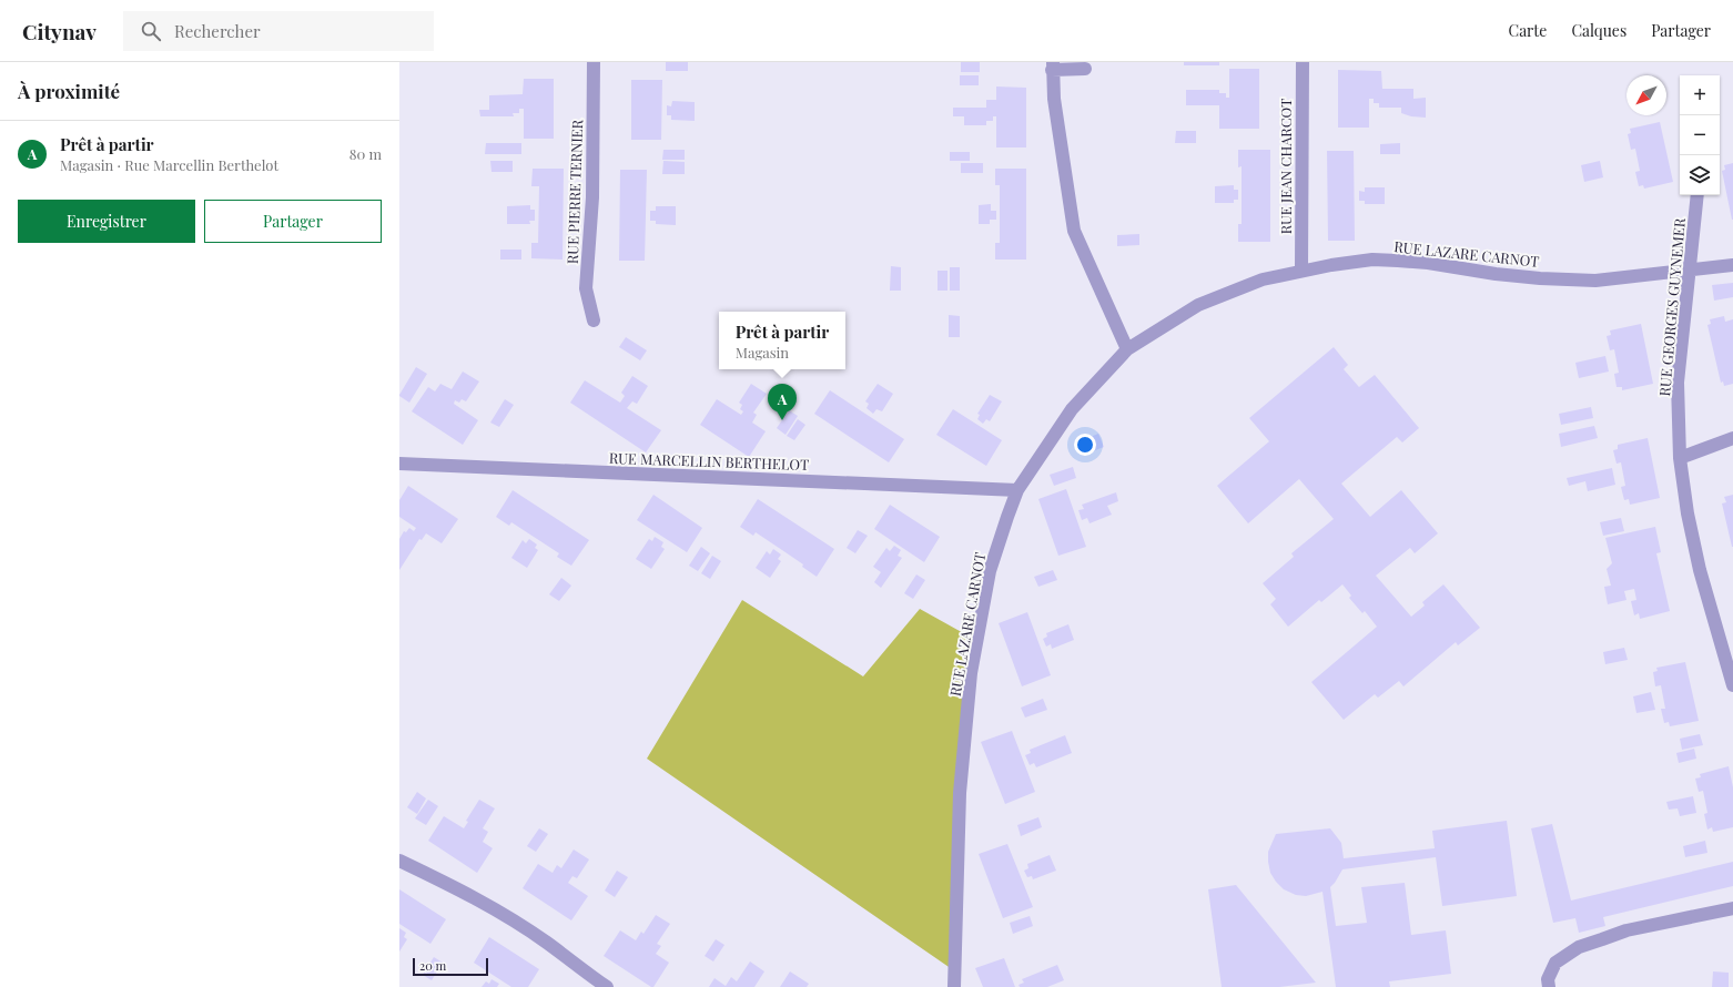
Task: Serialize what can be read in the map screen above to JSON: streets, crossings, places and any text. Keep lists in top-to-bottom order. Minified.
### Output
{"streets":{"street":["RUE JEAN CHARCOT","RUE PIERRE TERNIER","RUE LAZARE CARNOT","RUE GEORGES GUYNEMER","RUE MARCELLIN BERTHELOT"]},"crossings":[["RUE JEAN CHARCOT","RUE LAZARE CARNOT"],["RUE LAZARE CARNOT","RUE GEORGES GUYNEMER"],["RUE LAZARE CARNOT","RUE MARCELLIN BERTHELOT"]],"scale_bar":"20 m","north":"bottom left","page":{"header":"Citynav","search":"Rechercher","nav":["Carte","Calques","Partager"],"heading":"À proximité","map_buttons":["+","−"],"list":[{"mark":"A","name":"Prêt à partir","note":"Magasin · Rue Marcellin Berthelot","value":"80 m"}],"buttons":["Enregistrer","Partager"],"popup":["Prêt à partir","Magasin"],"pins":"A","scale":"20 m"}}
